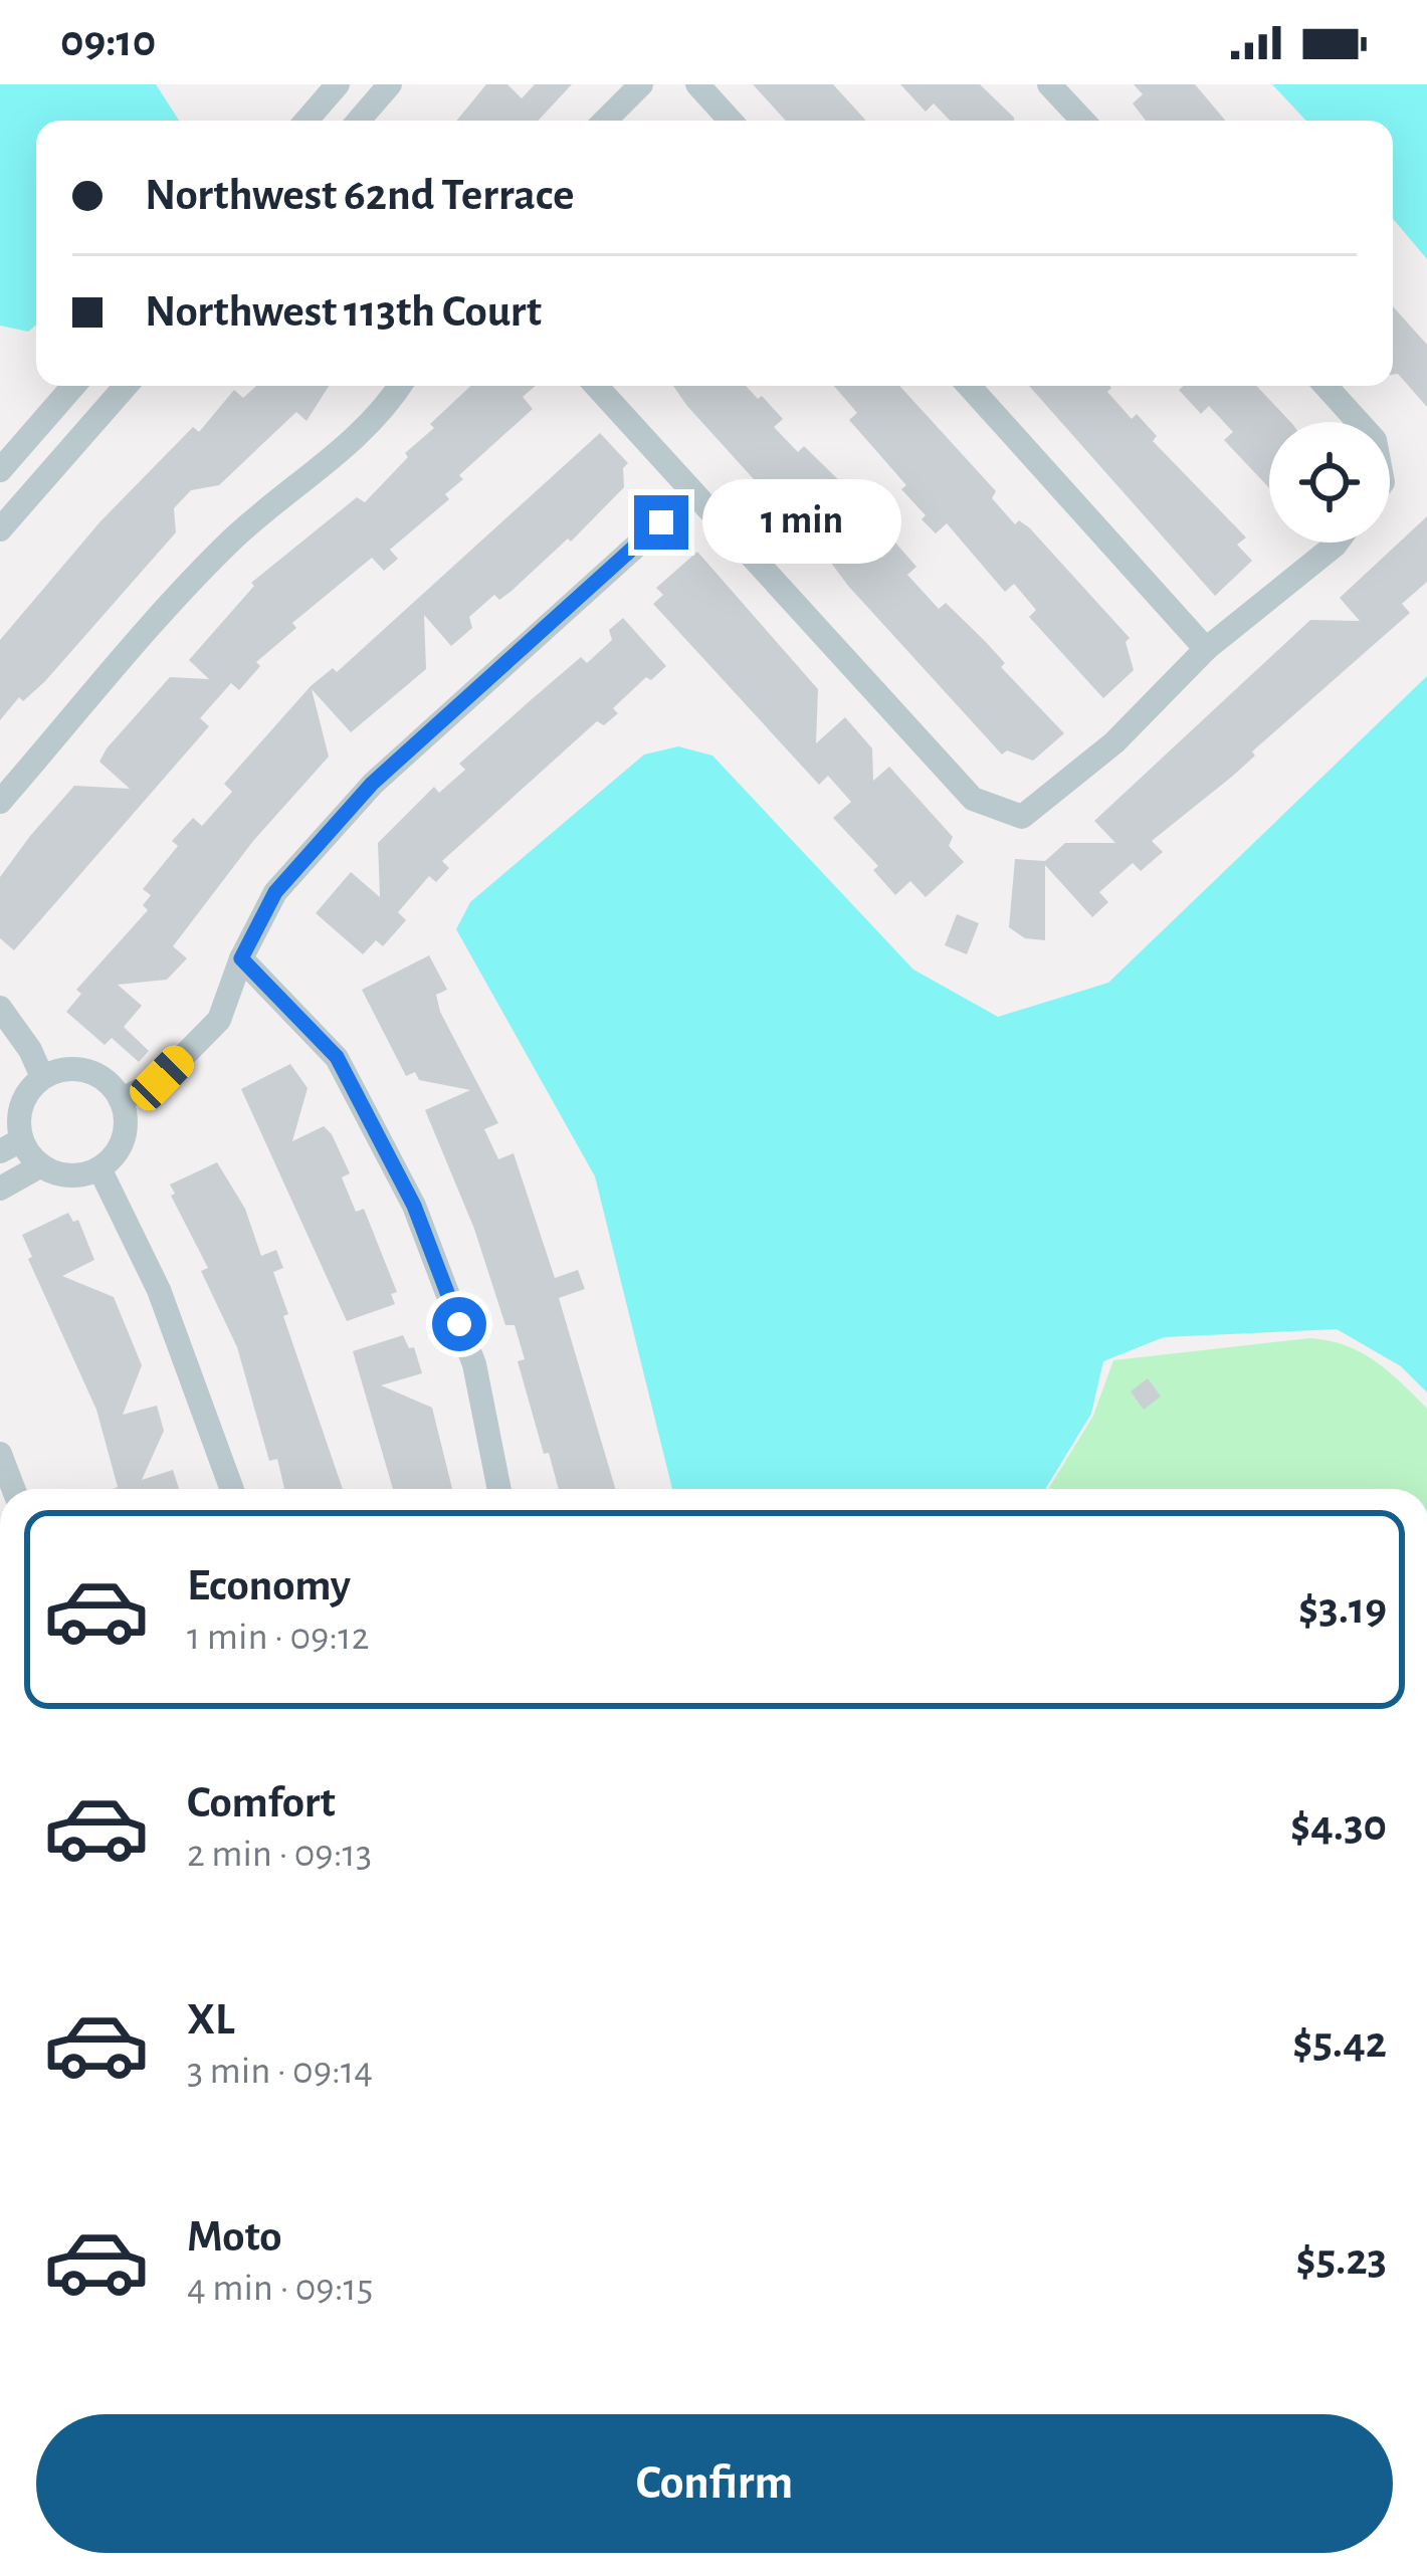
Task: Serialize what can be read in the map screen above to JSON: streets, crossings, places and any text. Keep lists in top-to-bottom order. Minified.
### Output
{"page":{"status":"09:10","banner":["Northwest 62nd Terrace","Northwest 113th Court"],"bubble":"1 min","list":[{"name":"Economy","note":"1 min · 09:12","value":"$3.19"},{"name":"Comfort","note":"2 min · 09:13","value":"$4.30"},{"name":"XL","note":"3 min · 09:14","value":"$5.42"},{"name":"Moto","note":"4 min · 09:15","value":"$5.23"}],"buttons":"Confirm"}}
